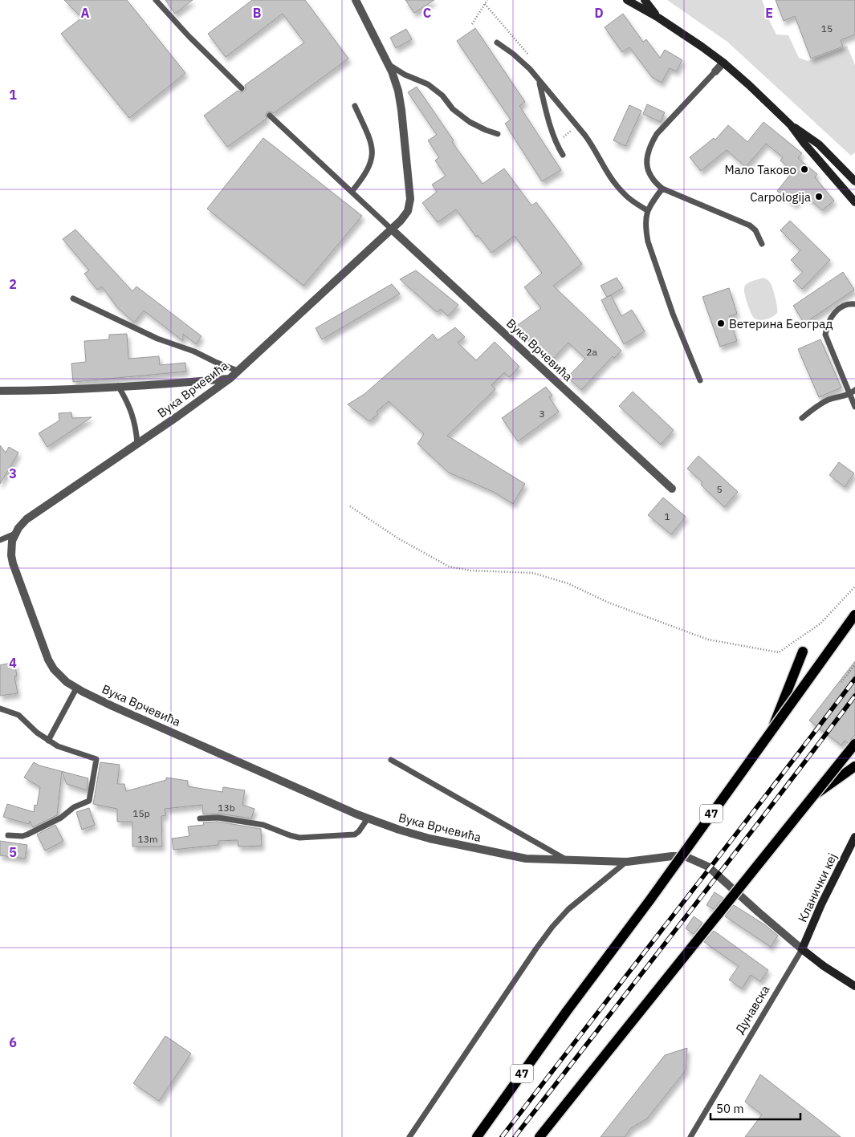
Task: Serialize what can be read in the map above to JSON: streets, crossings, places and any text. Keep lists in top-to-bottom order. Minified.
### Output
{"streets":{"main road":["47","Кланички кеј"],"street":["Вука Врчевића"],"lane":["Дунавска"]},"crossings":[["Вука Врчевића","Кланички кеј"],["Вука Врчевића","Дунавска"],["Кланички кеј","Дунавска"]],"places":["Мало Таково","Carpologija","Ветерина Београд"],"house_numbers":["15","2a","3","5","1","13b","15p","13m"],"scale_bar":"50 m","grid":{"columns":["A","B","C","D","E"],"rows":["1","2","3","4","5","6"]}}
